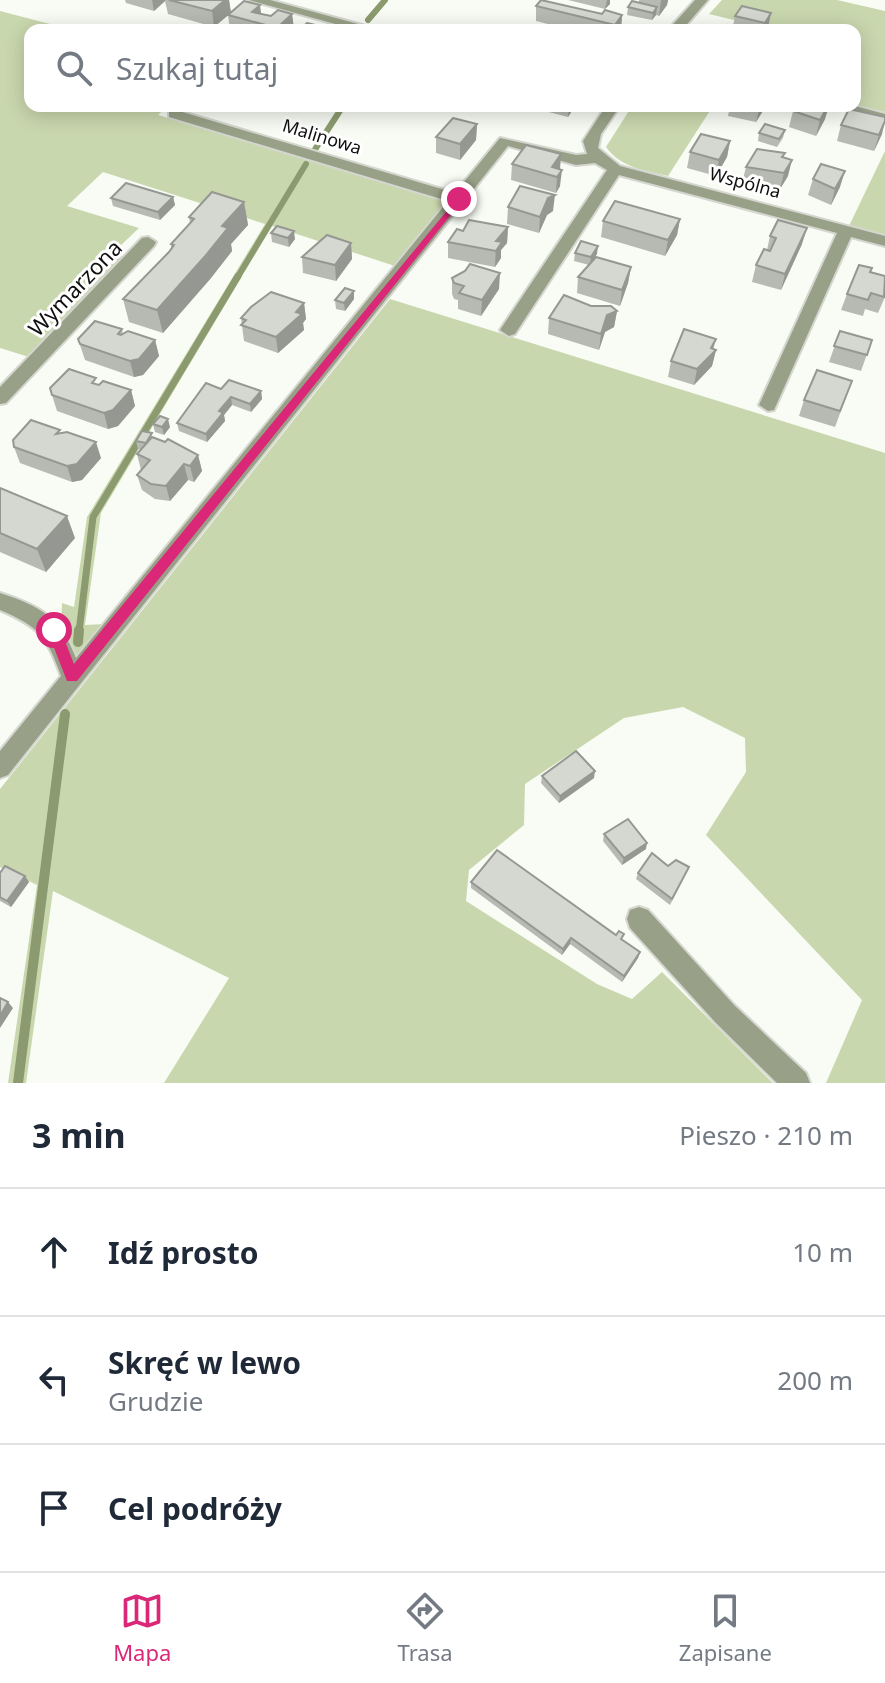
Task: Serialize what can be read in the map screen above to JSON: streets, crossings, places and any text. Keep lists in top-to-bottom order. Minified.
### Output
{"streets":{"street":["Malinowa","Wspólna","Wymarzona"]},"page":{"search":"Szukaj tutaj","heading":["3 min","Pieszo · 210 m"],"list":[["Idź prosto","10 m"],["Skręć w lewo","Grudzie","200 m"],"Cel podróży"],"nav":["Mapa","Trasa","Zapisane"]}}
